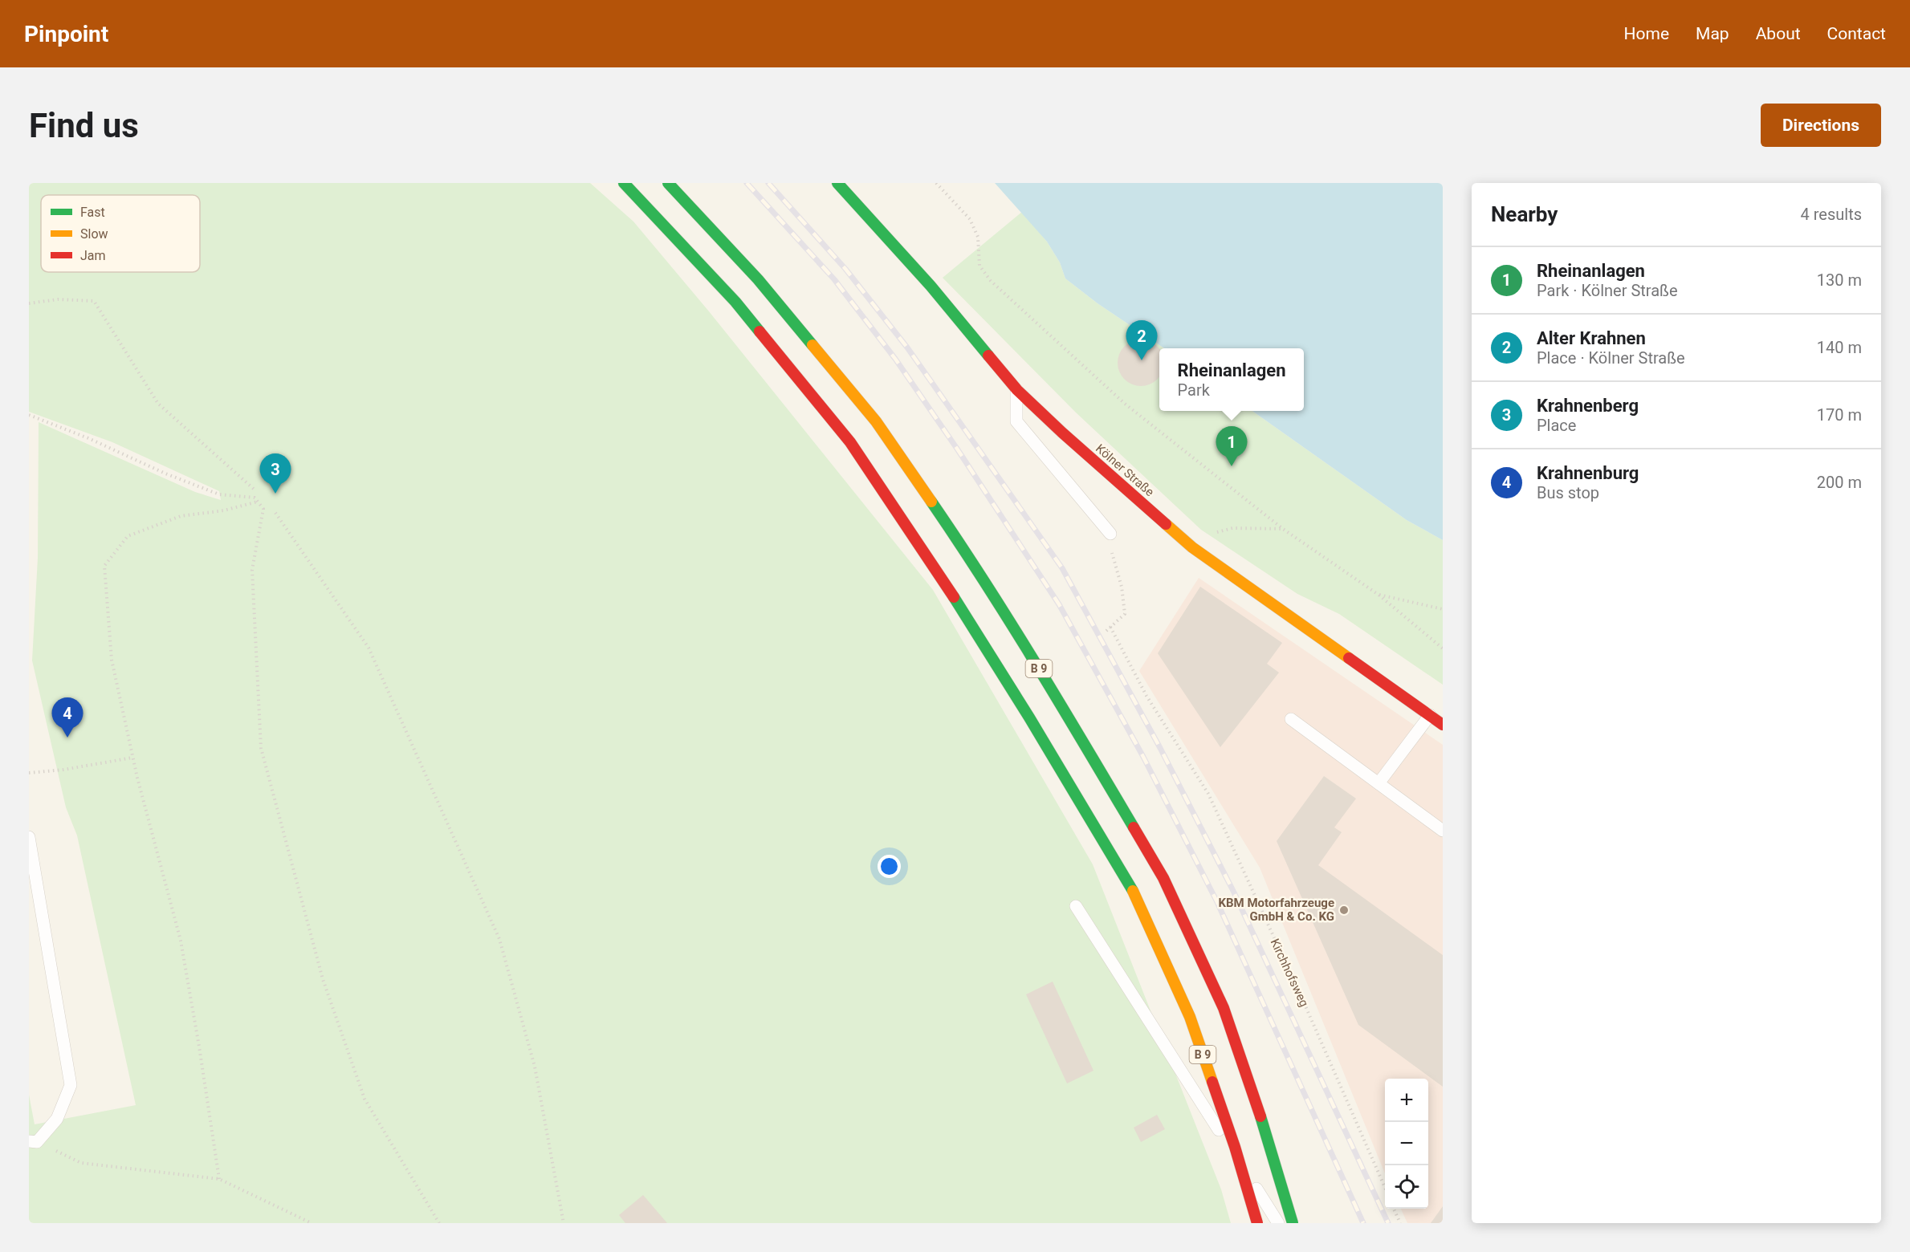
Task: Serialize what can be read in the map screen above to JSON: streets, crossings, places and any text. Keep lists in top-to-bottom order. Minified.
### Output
{"streets":{"main road":["Kölner Straße","B 9"],"path":["Kirchhofsweg"]},"places":["KBM Motorfahrzeuge GmbH & Co. KG"],"legend":["Fast","Slow","Jam"],"page":{"header":"Pinpoint","nav":["Home","Map","About","Contact"],"buttons":"Directions","title":"Find us","heading":["Nearby","4 results"],"list":[{"mark":"1","name":"Rheinanlagen","note":"Park · Kölner Straße","value":"130 m"},{"mark":"2","name":"Alter Krahnen","note":"Place · Kölner Straße","value":"140 m"},{"mark":"3","name":"Krahnenberg","note":"Place","value":"170 m"},{"mark":"4","name":"Krahnenburg","note":"Bus stop","value":"200 m"}],"pins":["2","1","3","4"],"popup":["Rheinanlagen","Park"],"map_buttons":["+","−"]}}
